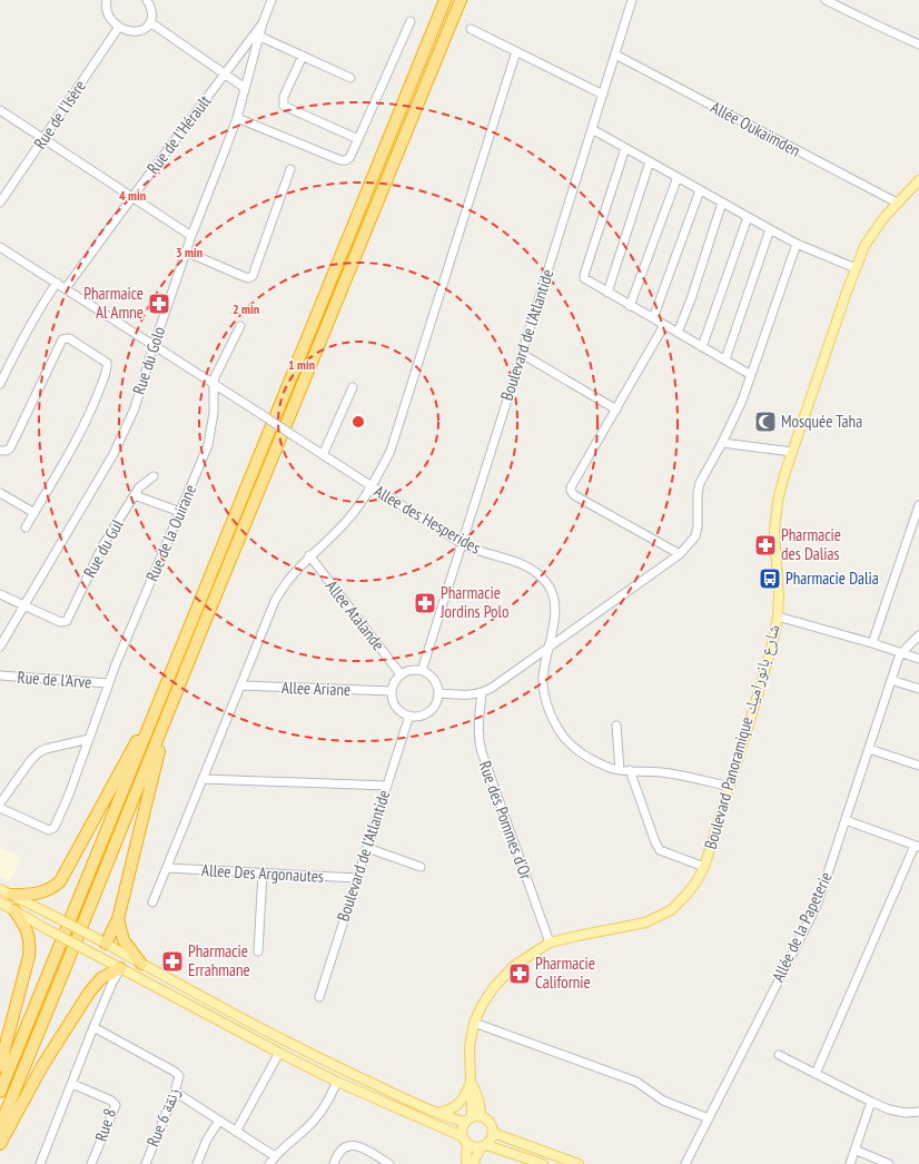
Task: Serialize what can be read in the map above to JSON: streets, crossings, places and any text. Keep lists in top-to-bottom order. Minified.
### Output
{"streets":{"main road":["Boulevard Panoramique شارع بانوراميك"],"street":["Rue de l'Isère","Allée Oukaïmden","Rue de l'Hérault","Boulevard de l'Atlantide","Rue du Golo","Allee des Hesperides","Rue de la Ouirane","Rue du Gul","Allee Atalande","Rue de l'Arve","Allee Ariane","Rue des Pommes d'Or","Allee Des Argonautes","Allée de la Papeterie","Rue 6 زنقة","Rue 8"]},"crossings":[["Allée Oukaïmden","Boulevard de l'Atlantide"],["Allée Oukaïmden","Boulevard Panoramique شارع بانوراميك"],["Rue de l'Hérault","Rue du Golo"],["Rue de l'Hérault","Allee des Hesperides"],["Boulevard de l'Atlantide","Allee des Hesperides"],["Boulevard de l'Atlantide","Allee Atalande"],["Boulevard de l'Atlantide","Allee Ariane"],["Boulevard de l'Atlantide","Allee Des Argonautes"],["Rue du Golo","Allee des Hesperides"],["Rue du Golo","Rue du Gul"],["Allee des Hesperides","Rue de la Ouirane"],["Allee des Hesperides","Boulevard Panoramique شارع بانوراميك"],["Rue de la Ouirane","Rue de l'Arve"],["Allee Atalande","Allee Ariane"],["Boulevard Panoramique شارع بانوراميك","Rue des Pommes d'Or"]],"places":{"pharmacy":["Pharmaice Al Amne","Pharmacie des Dalias","Pharmacie Jordins Polo","Pharmacie Errahmane","Pharmacie Californie"],"mosque":["Mosquée Taha"],"bus stop":["Pharmacie Dalia"]},"rings":["4 min","3 min","2 min","1 min"]}
